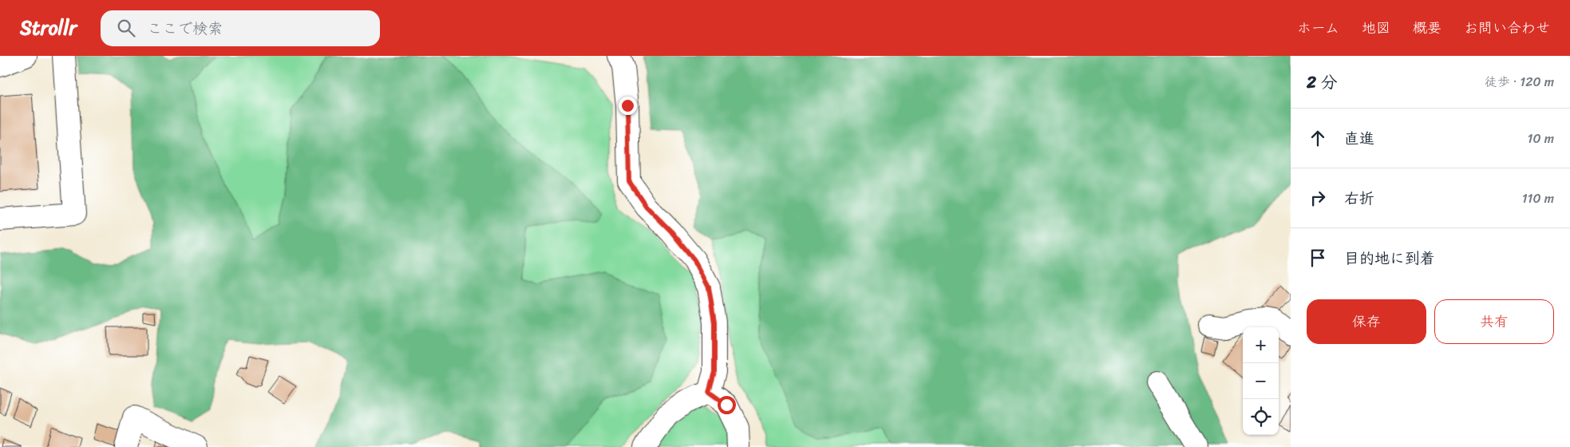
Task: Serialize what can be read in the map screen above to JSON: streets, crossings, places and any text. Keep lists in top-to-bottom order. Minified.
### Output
{"page":{"header":"Strollr","search":"ここで検索","nav":["ホーム","地図","概要","お問い合わせ"],"heading":["2 分","徒歩 · 120 m"],"list":[["直進","10 m"],["右折","110 m"],"目的地に到着"],"buttons":["保存","共有"],"map_buttons":["+","−"]}}
